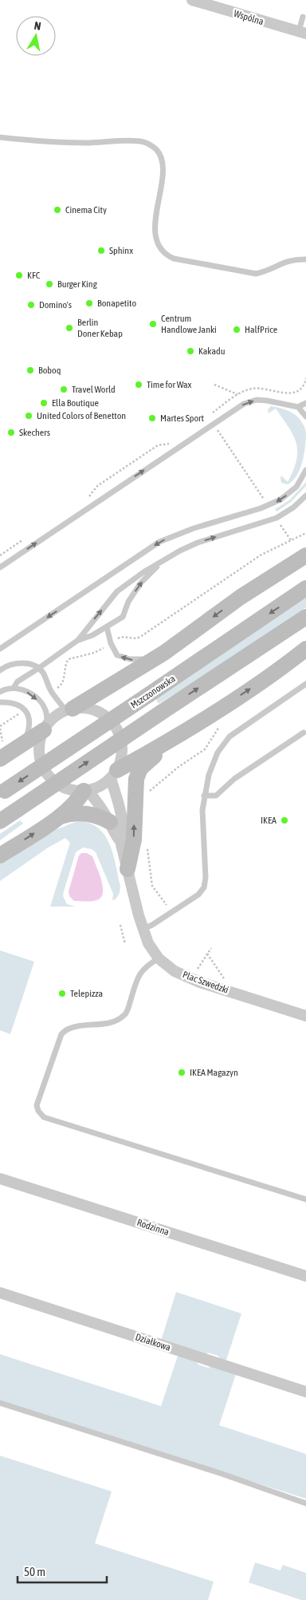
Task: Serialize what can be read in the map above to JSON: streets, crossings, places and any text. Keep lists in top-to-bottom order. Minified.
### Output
{"streets":{"main road":["Mszczonowska"],"street":["Wspólna","Plac Szwedzki","Rodzinna","Działkowa"]},"places":["Cinema City","Sphinx","KFC","Burger King","Bonapetito","Domino's","Centrum Handlowe Janki","Berlin Doner Kebap","HalfPrice","Kakadu","Boboq","Time for Wax","Travel World","Ella Boutique","United Colors of Benetton","Martes Sport","Skechers","IKEA","Telepizza","IKEA Magazyn"],"scale_bar":"50 m","north":"top"}
